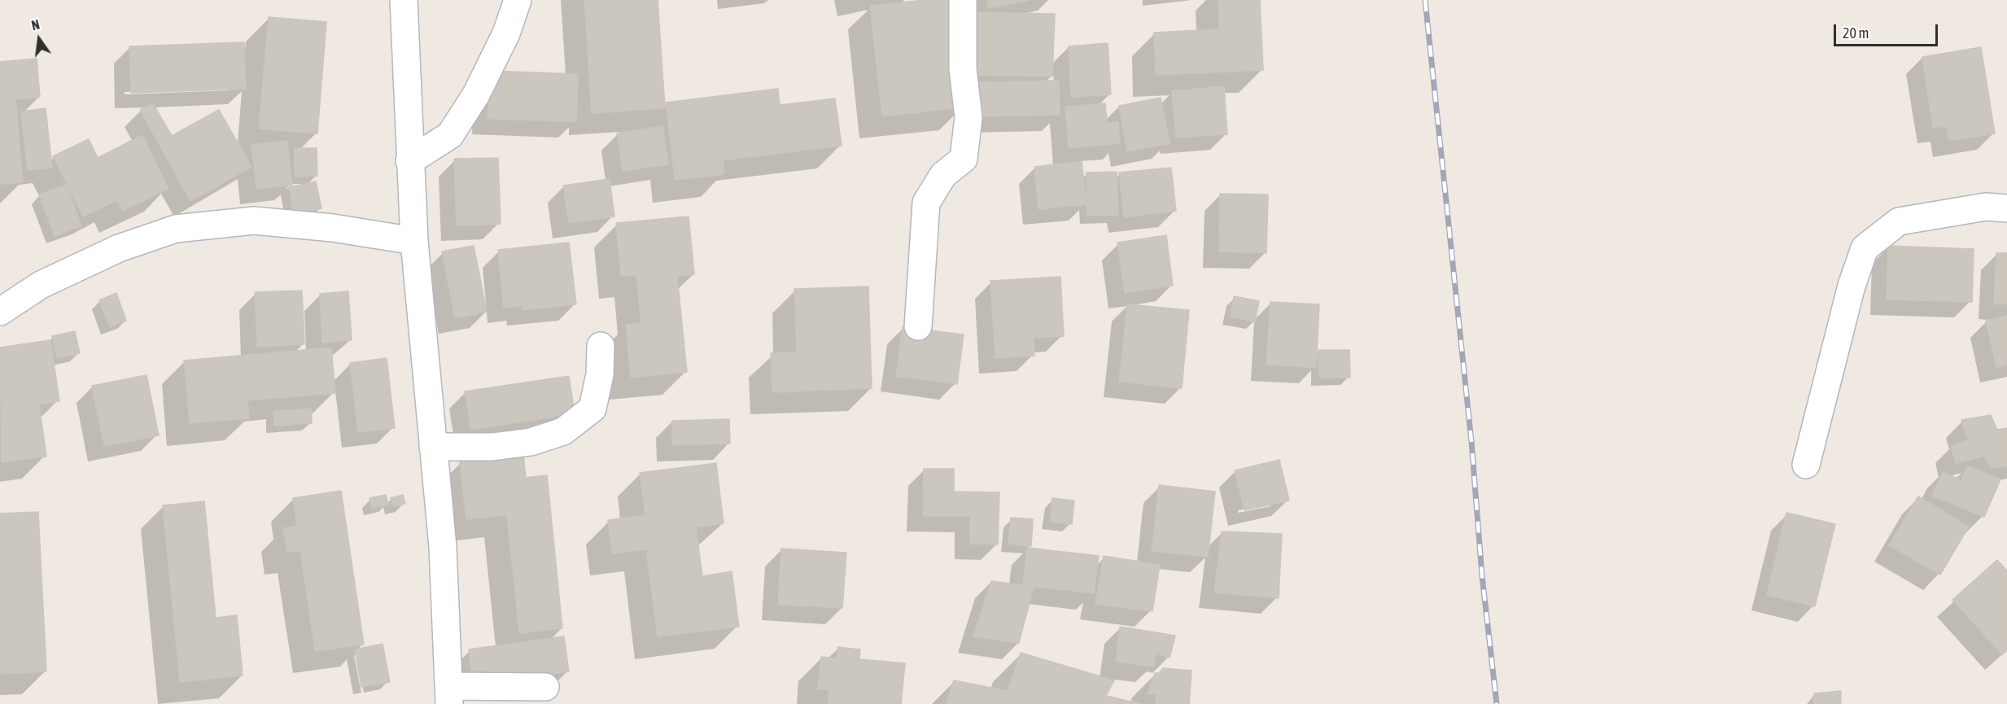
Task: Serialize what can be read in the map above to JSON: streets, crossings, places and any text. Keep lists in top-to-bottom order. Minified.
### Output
{"scale_bar":"20 m","north":"top"}
